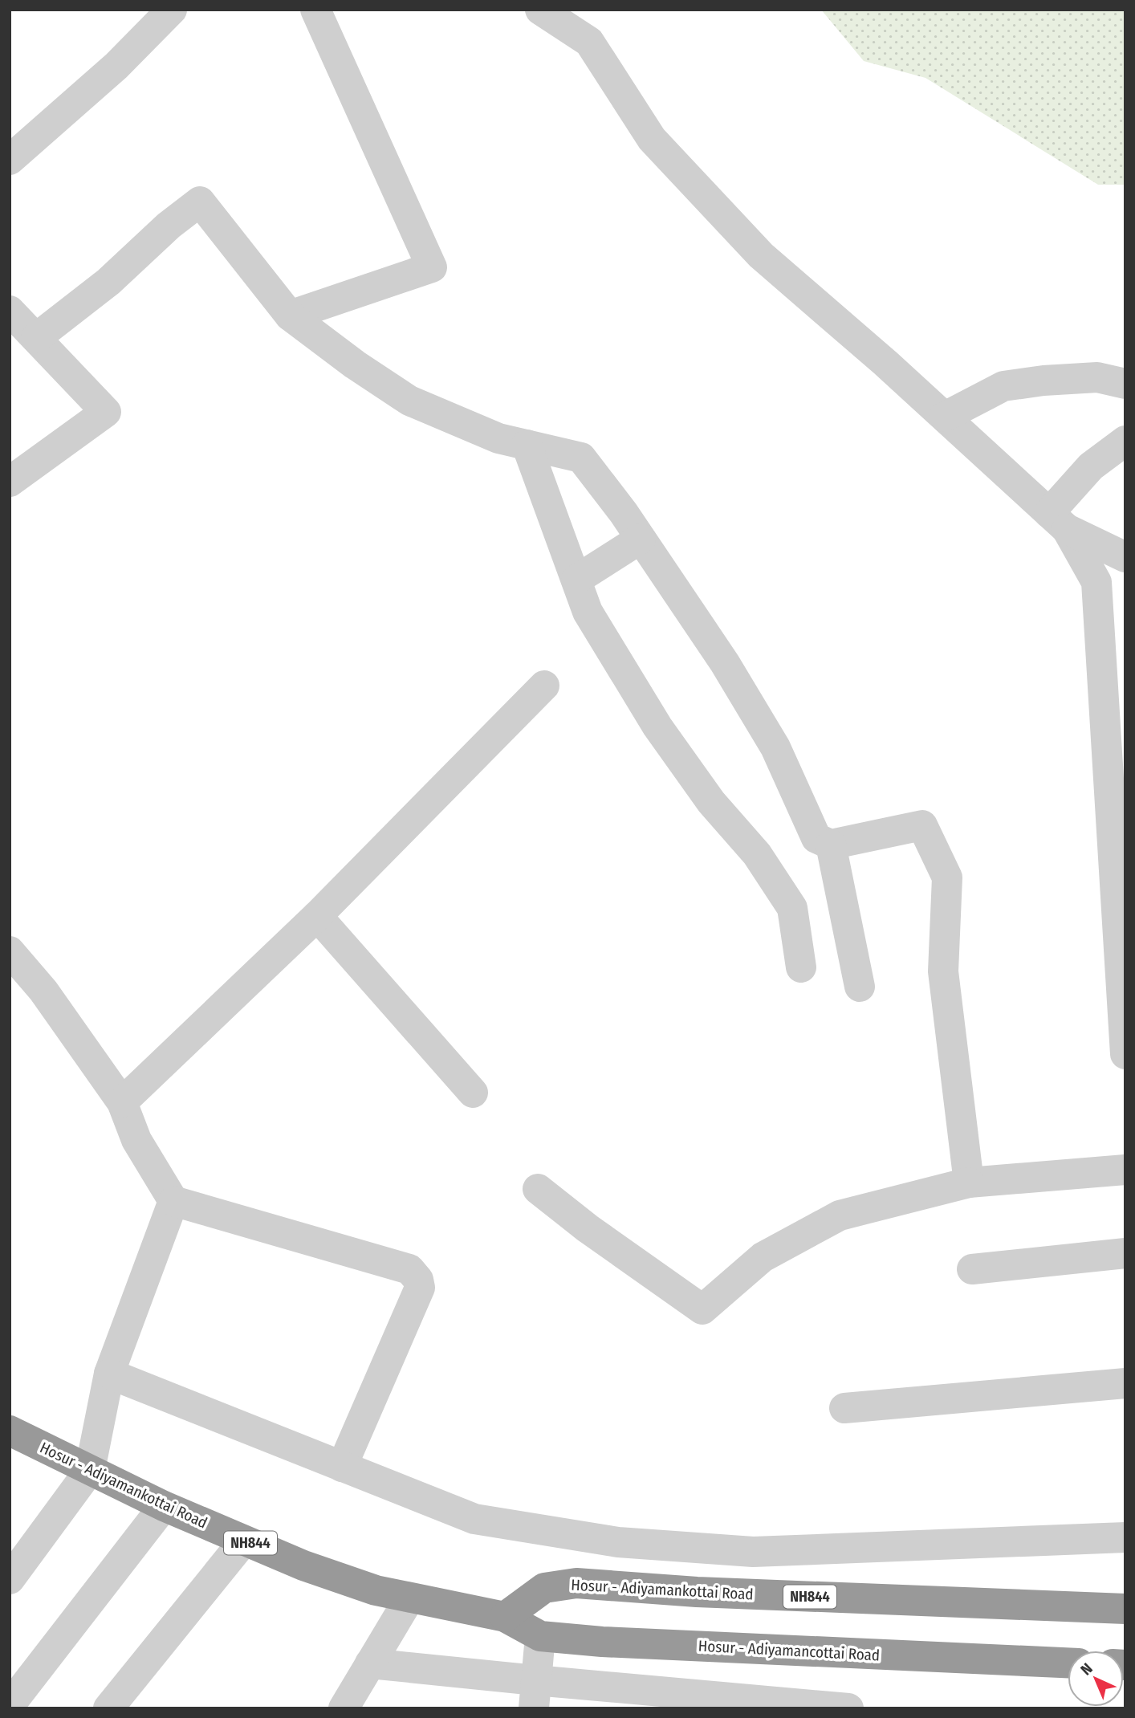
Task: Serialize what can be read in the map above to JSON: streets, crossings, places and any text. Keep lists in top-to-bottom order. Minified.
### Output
{"streets":{"highway":["Hosur - Adiyamankottai Road","NH844","Hosur - Adiyamancottai Road"]},"crossings":[["Hosur - Adiyamankottai Road","Hosur - Adiyamancottai Road"]],"north":"top left"}
